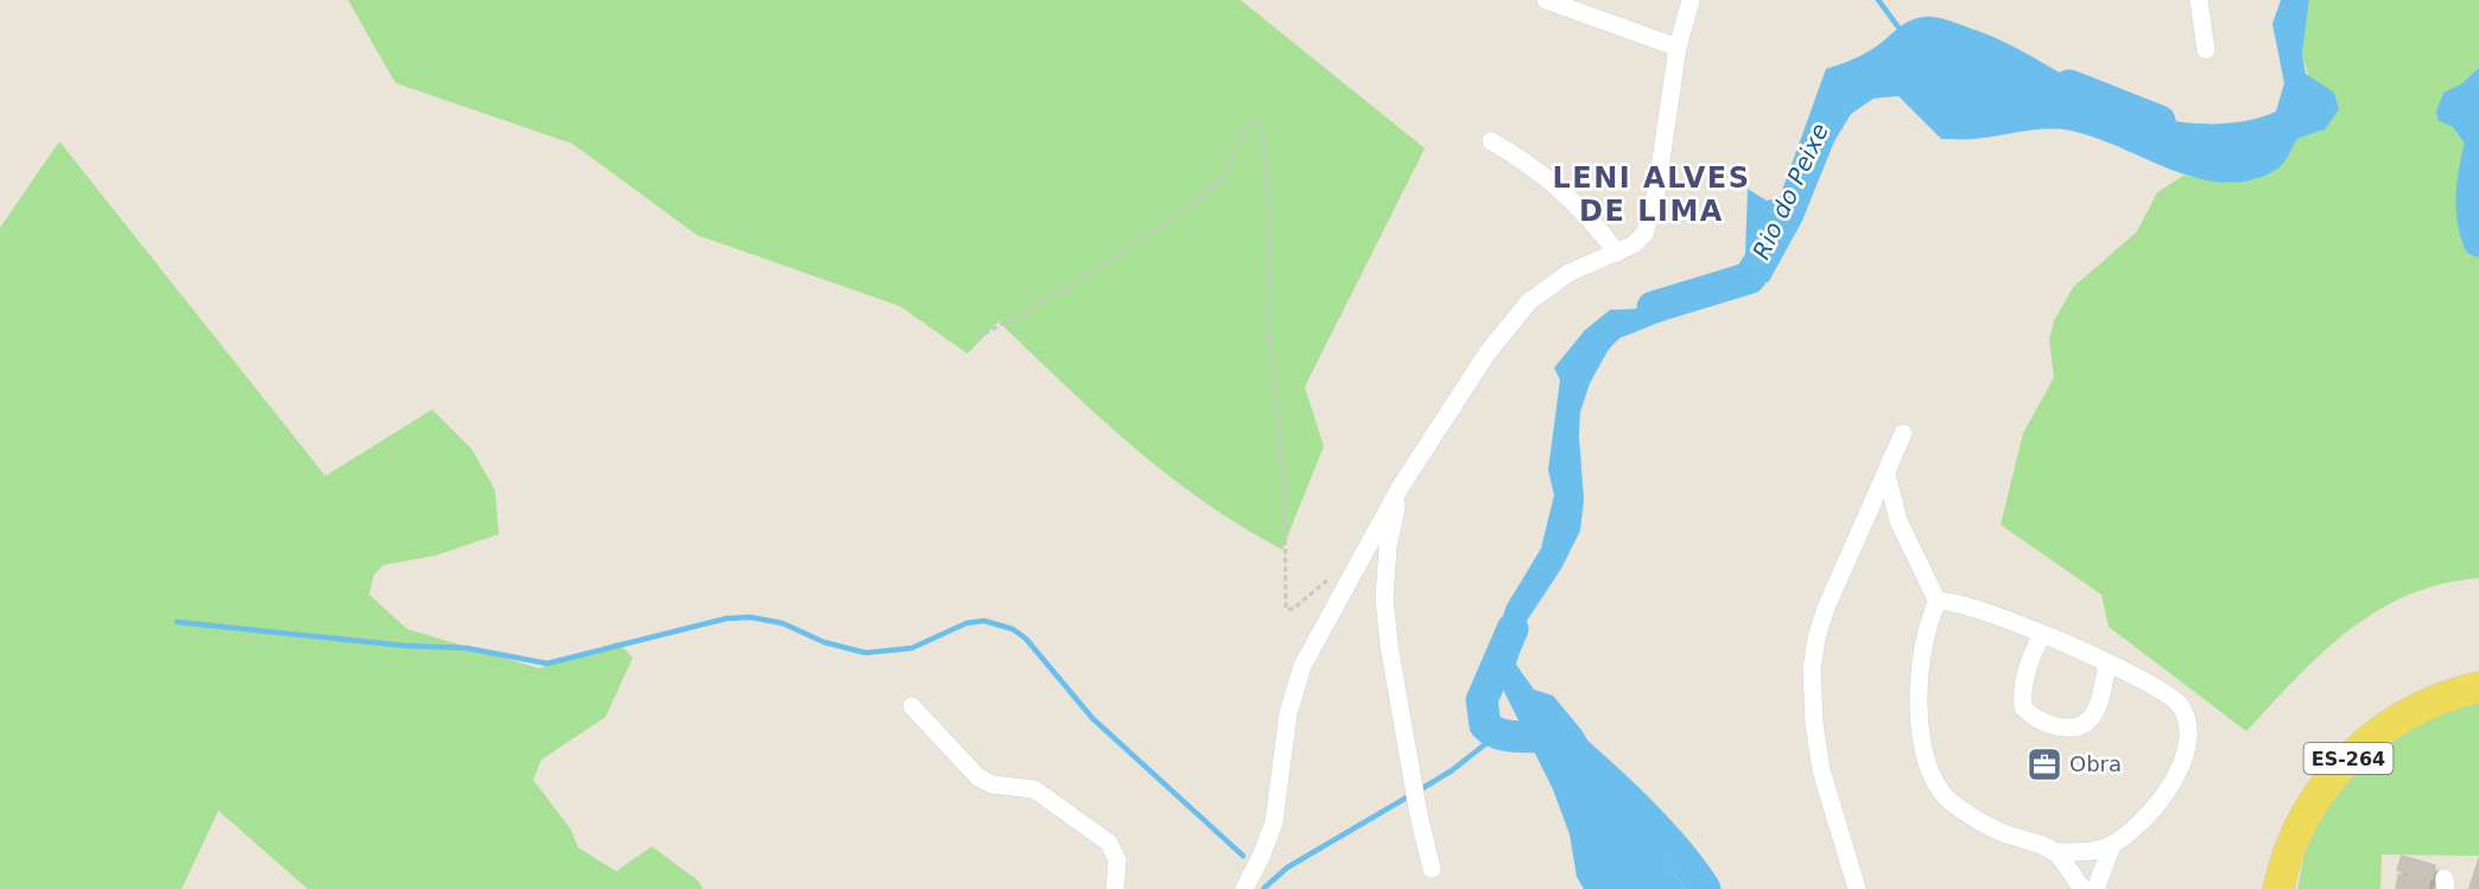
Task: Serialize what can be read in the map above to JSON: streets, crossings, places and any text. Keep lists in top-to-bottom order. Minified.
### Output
{"streets":{"main road":["ES-264"]},"districts":["LENI ALVES DE LIMA"],"water":["Rio do Peixe"],"places":{"office":["Obra"]}}
